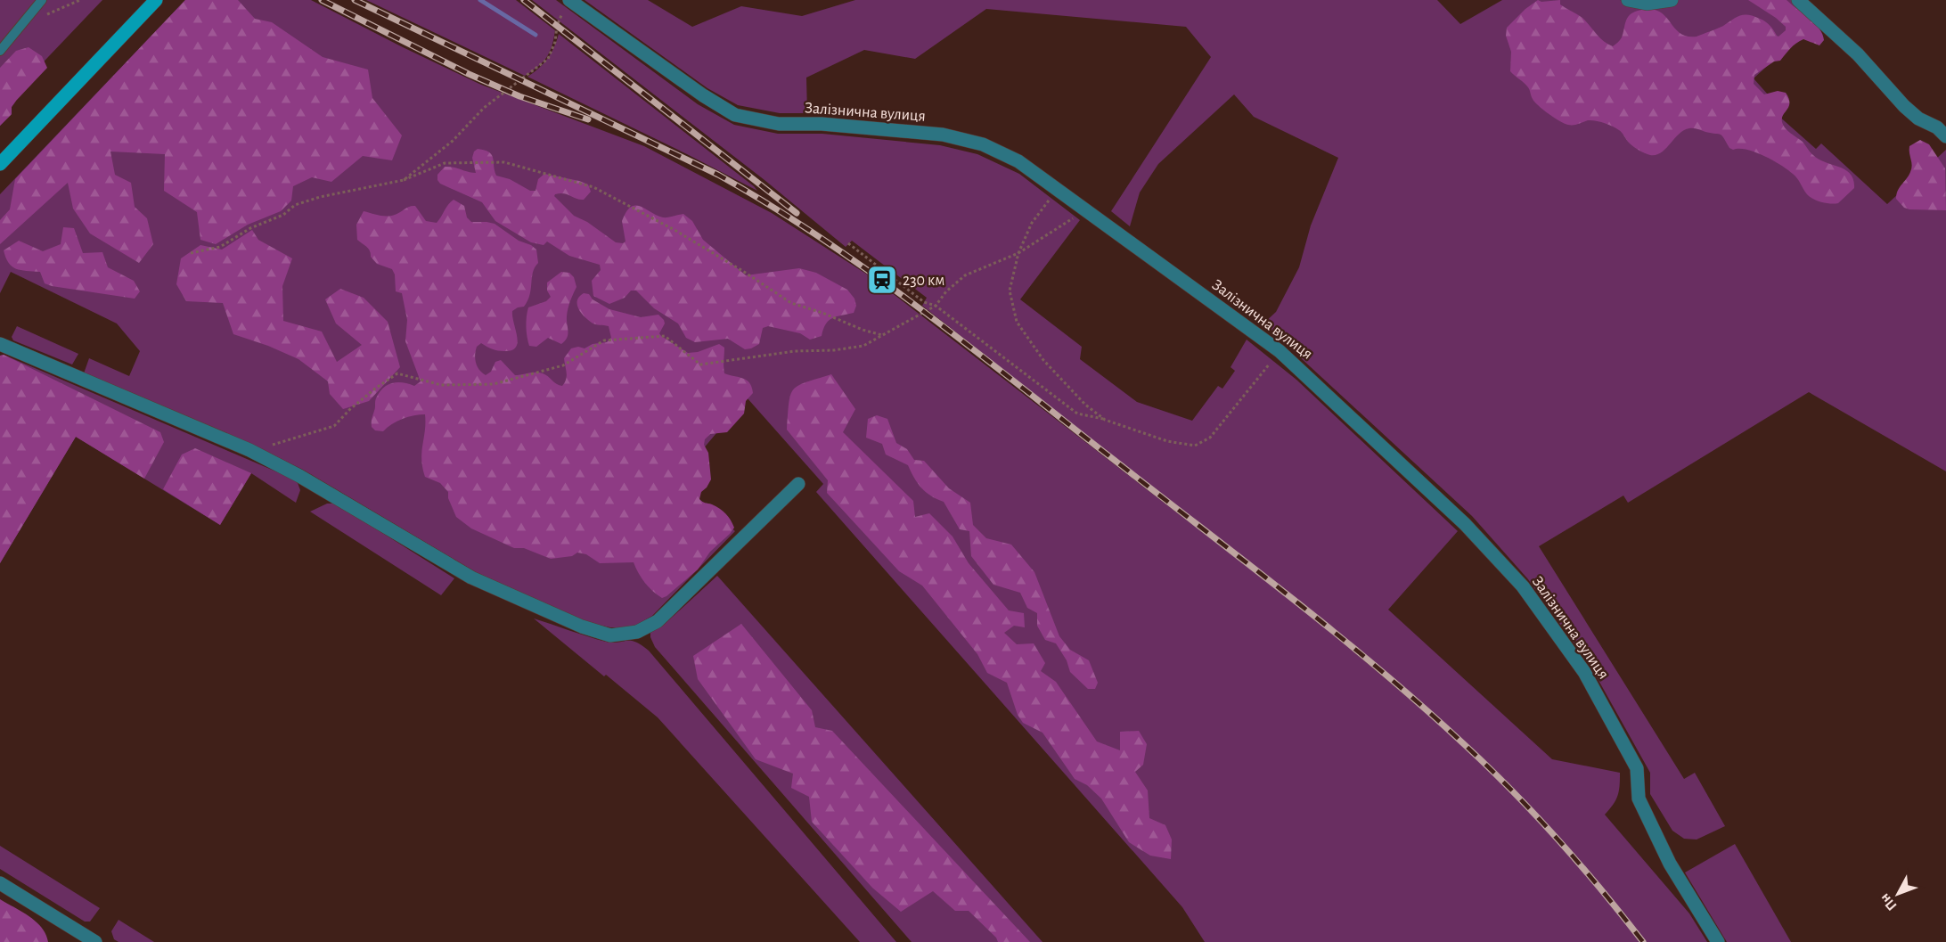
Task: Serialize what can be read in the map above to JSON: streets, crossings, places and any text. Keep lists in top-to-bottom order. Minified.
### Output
{"streets":{"street":["Залізнична вулиця"]},"places":{"station":["230 км"]},"north":"bottom left"}
